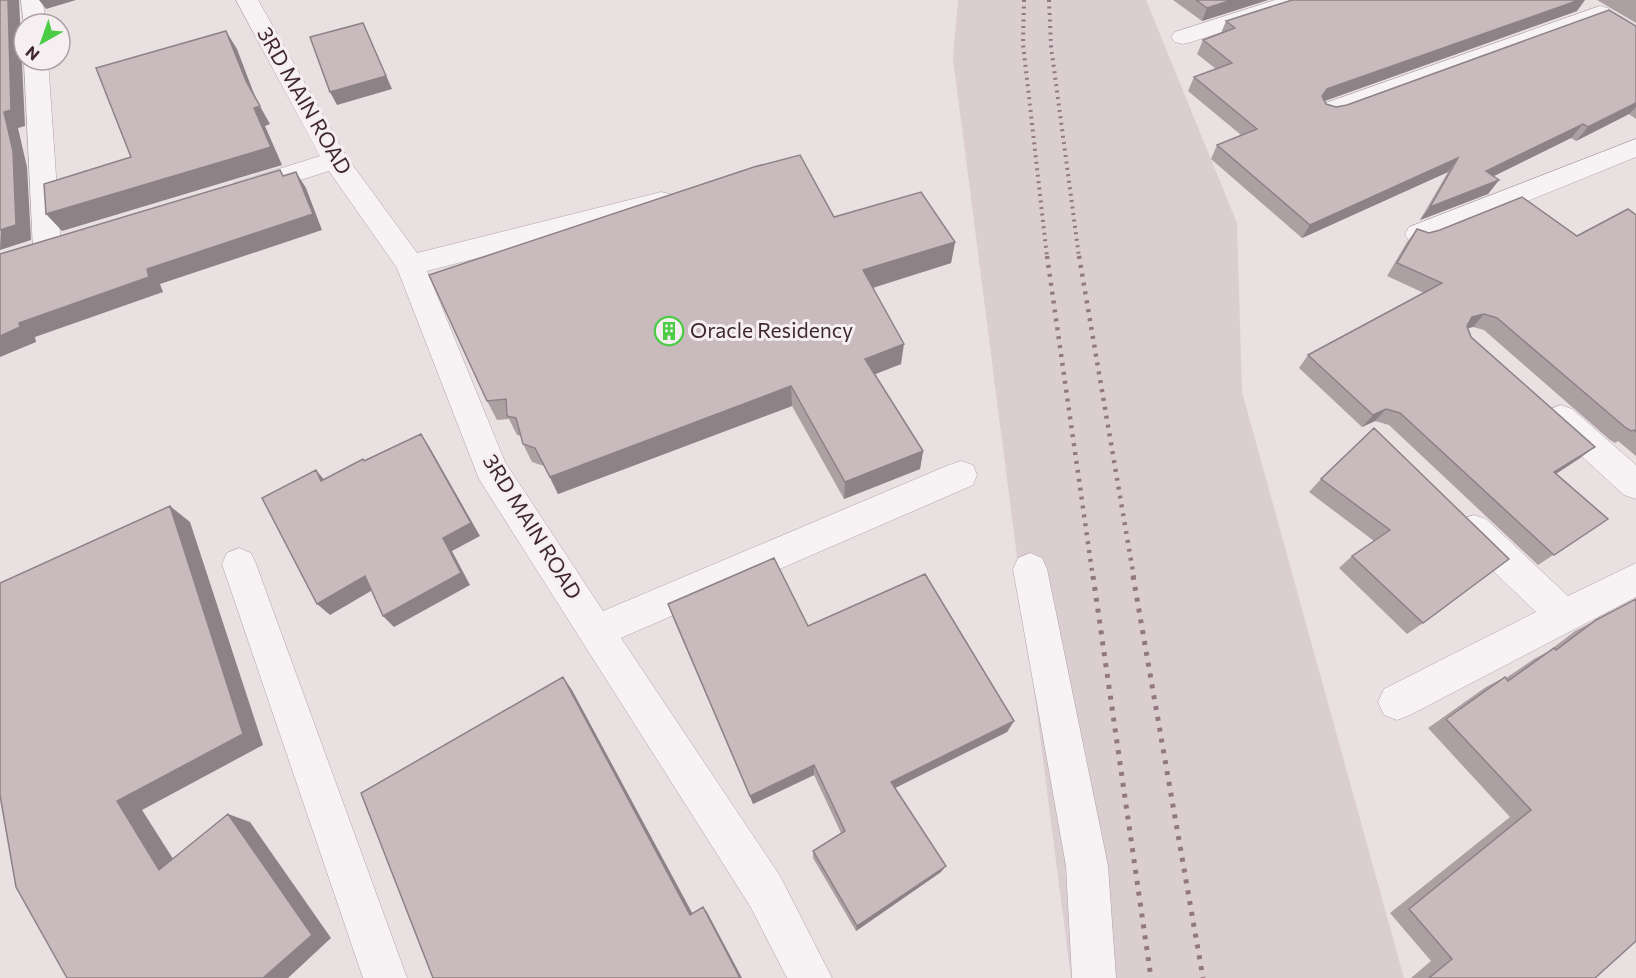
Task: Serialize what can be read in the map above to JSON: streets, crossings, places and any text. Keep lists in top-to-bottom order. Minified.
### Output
{"streets":{"street":["3RD MAIN ROAD"]},"places":{"building":["Oracle Residency"]},"north":"bottom left"}
